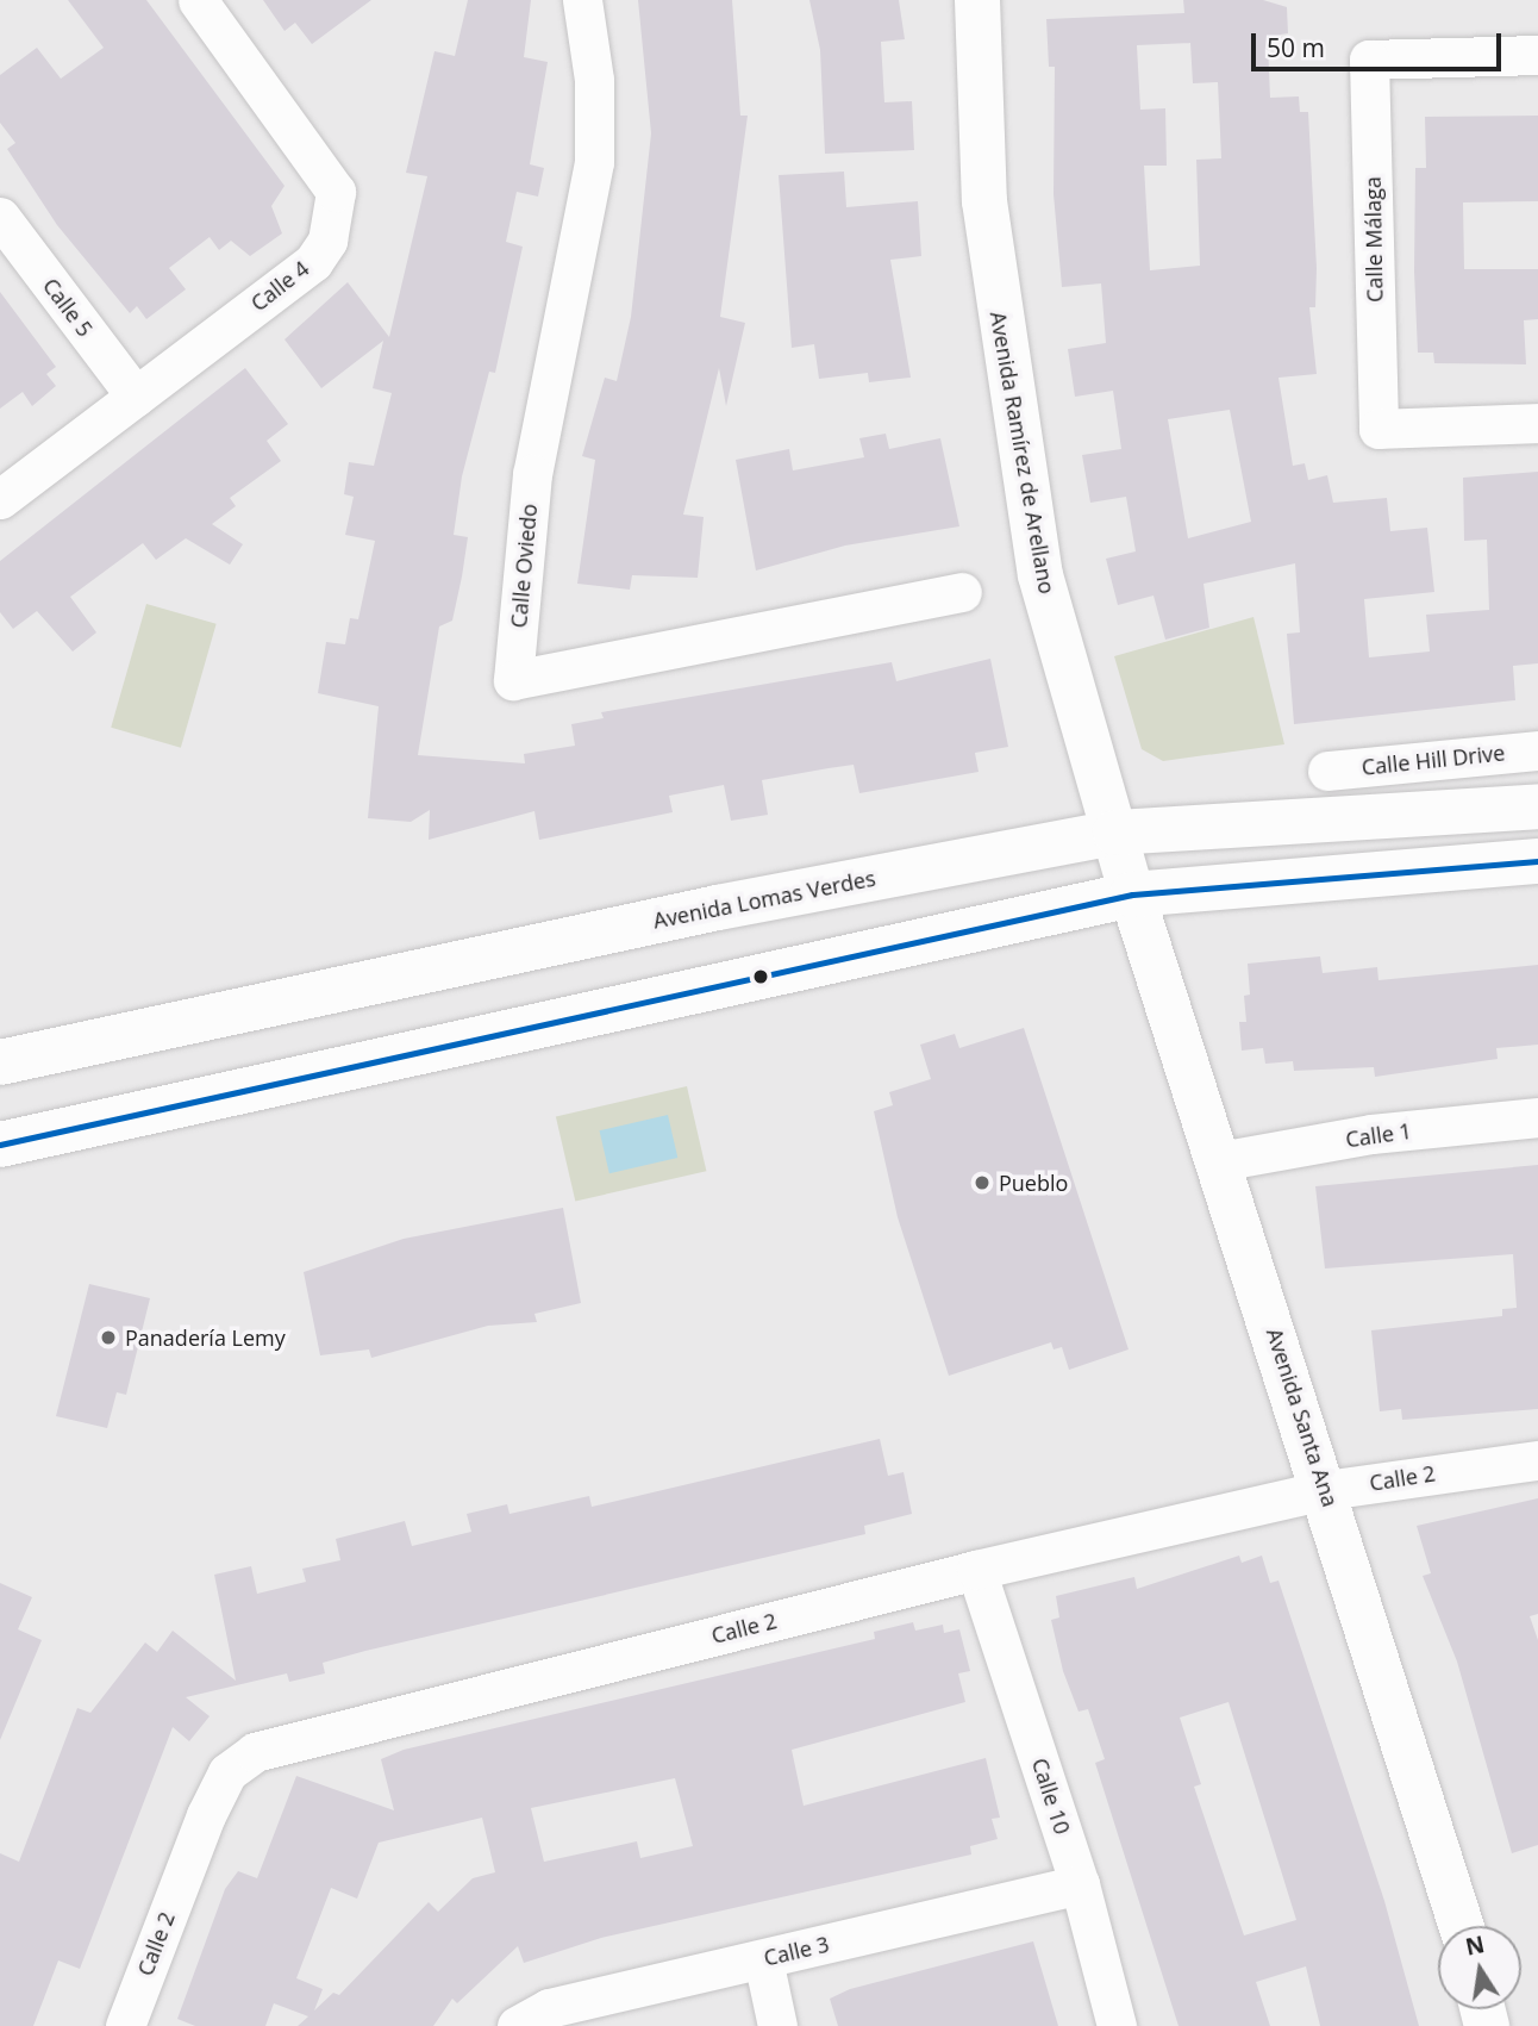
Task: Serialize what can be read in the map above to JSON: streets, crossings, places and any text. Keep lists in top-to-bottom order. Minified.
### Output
{"streets":{"main road":["Avenida Ramírez de Arellano","Avenida Lomas Verdes","Avenida Santa Ana"],"street":["Calle Málaga","Calle 4","Calle 5","Calle Oviedo","Calle Hill Drive","Calle 1","Calle 2","Calle 10","Calle 3"]},"crossings":[["Calle 4","Calle 5"],["Avenida Ramírez de Arellano","Avenida Lomas Verdes"],["Avenida Ramírez de Arellano","Avenida Santa Ana"],["Calle 1","Avenida Santa Ana"],["Avenida Santa Ana","Calle 2"],["Calle 2","Calle 10"],["Calle 10","Calle 3"]],"places":["Pueblo","Panadería Lemy"],"scale_bar":"50 m","north":"top"}
